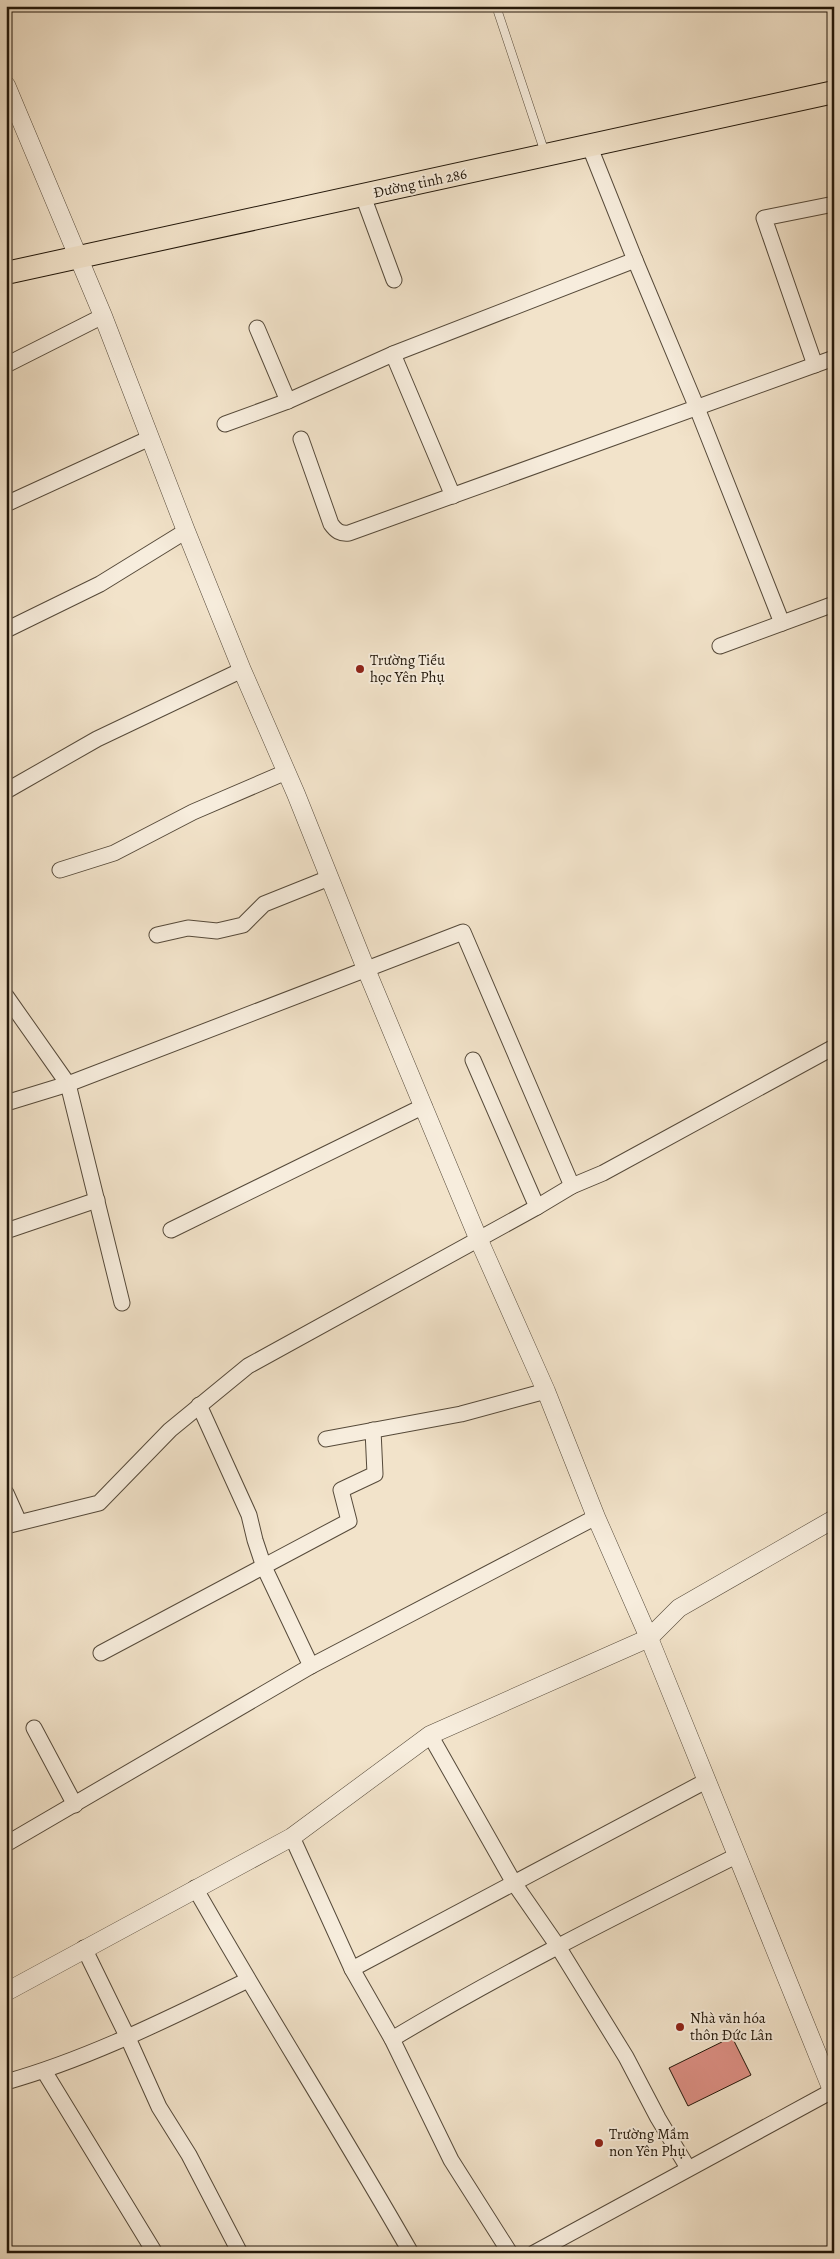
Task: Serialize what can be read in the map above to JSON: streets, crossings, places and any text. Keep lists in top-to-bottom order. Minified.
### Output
{"streets":{"main road":["Đường tỉnh 286"]},"places":["Trường Tiểu học Yên Phụ","Nhà văn hóa thôn Đức Lân","Trường Mầm non Yên Phụ"]}
